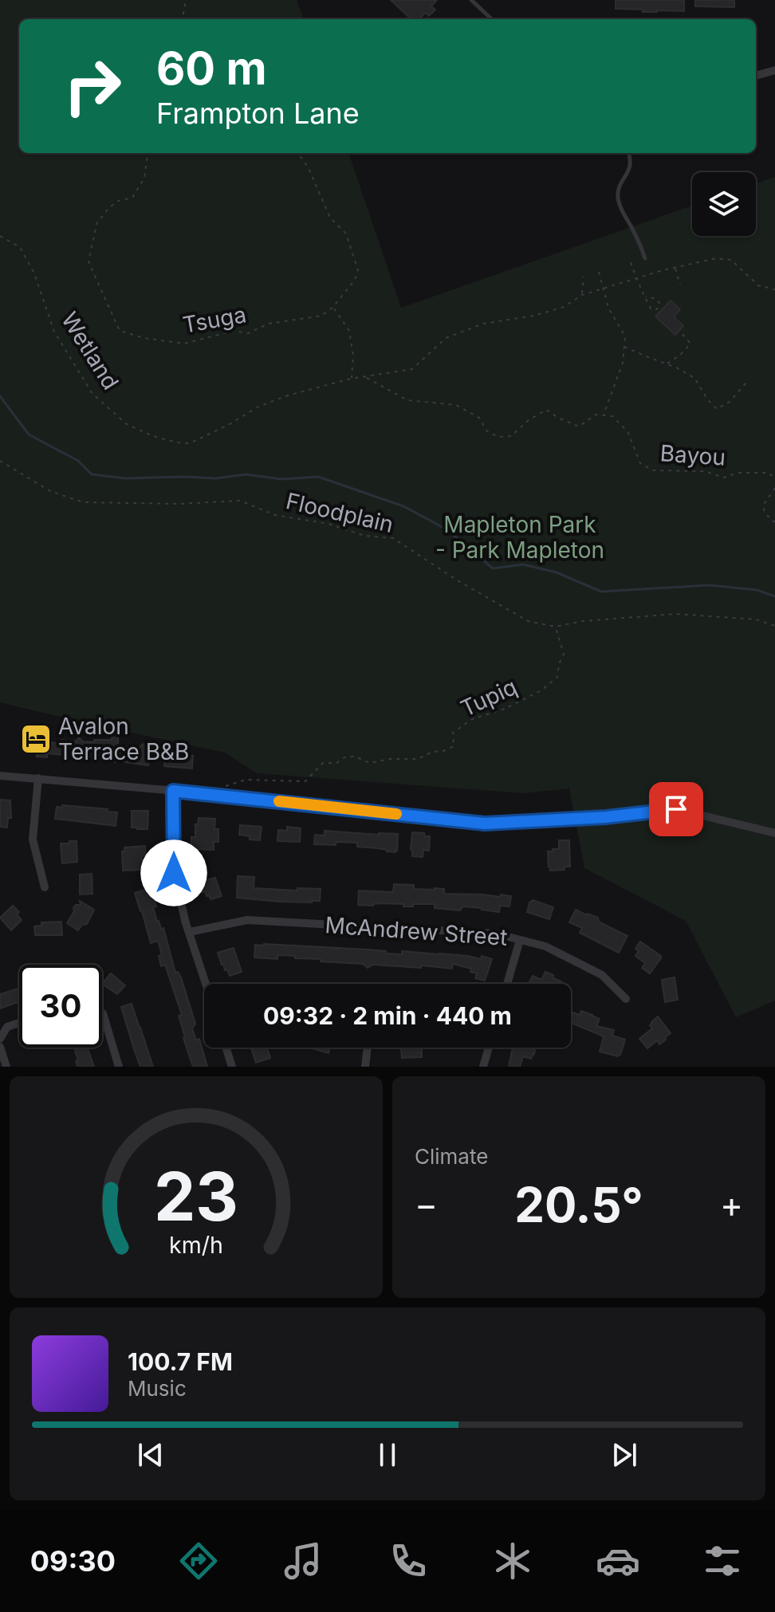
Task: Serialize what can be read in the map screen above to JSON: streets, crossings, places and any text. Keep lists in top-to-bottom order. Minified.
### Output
{"streets":{"street":["McAndrew Street"],"path":["Tsuga","Wetland","Bayou","Floodplain","Tupiq"]},"crossings":[["Floodplain","Tupiq"]],"parks":["Mapleton Park - Park Mapleton"],"places":{"hotel":["Avalon Terrace B&B"]},"page":{"turn":["60 m","Frampton Lane"],"limit":"30","trip":"09:32 · 2 min · 440 m","tile":"Climate","heat":["−","20.5°","+"],"song":["100.7 FM","Music"],"tabs":"09:30","gauge":["23","km/h"]}}
